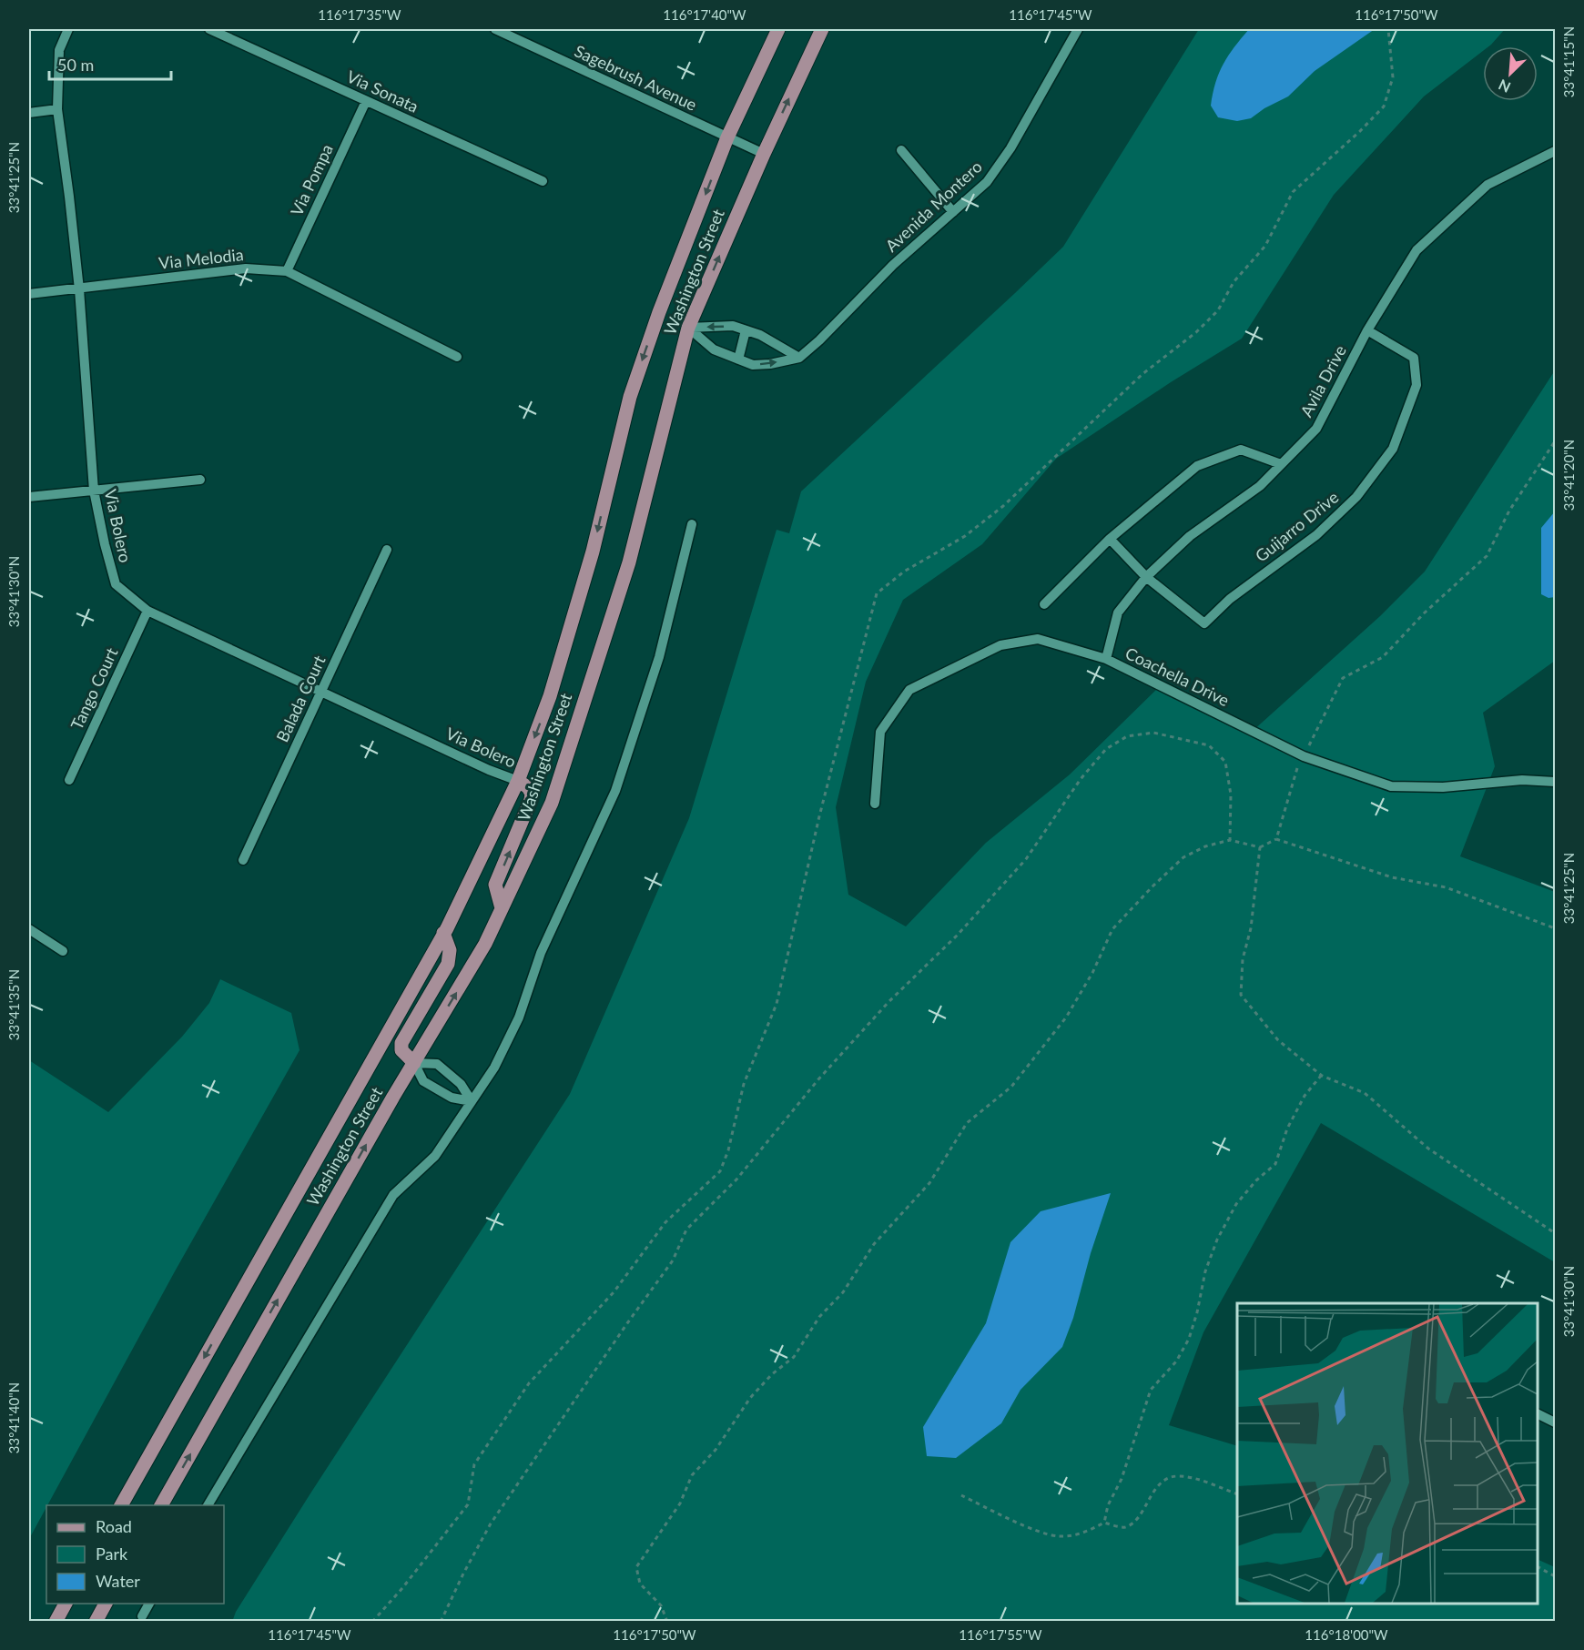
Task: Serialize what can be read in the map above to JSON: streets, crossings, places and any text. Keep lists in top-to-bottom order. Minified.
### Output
{"streets":{"main road":["Washington Street"],"street":["Sagebrush Avenue","Via Sonata","Via Pompa","Avenida Montero","Via Melodia","Avila Drive","Via Bolero","Guijarro Drive","Coachella Drive","Tango Court","Balada Court"]},"crossings":[["Sagebrush Avenue","Washington Street"],["Via Sonata","Via Pompa"],["Via Pompa","Via Melodia"],["Avenida Montero","Washington Street"],["Via Melodia","Via Bolero"],["Washington Street","Via Bolero"],["Avila Drive","Guijarro Drive"],["Avila Drive","Coachella Drive"],["Via Bolero","Tango Court"],["Via Bolero","Balada Court"]],"legend":["Road","Park","Water"],"scale_bar":"50 m","north":"bottom left","coordinates":["116°17'35\"W","116°17'40\"W","116°17'45\"W","116°17'50\"W","33°41'15\"N","33°41'25\"N","33°41'20\"N","33°41'30\"N","33°41'35\"N","33°41'40\"N","116°17'55\"W","116°18'00\"W"]}
